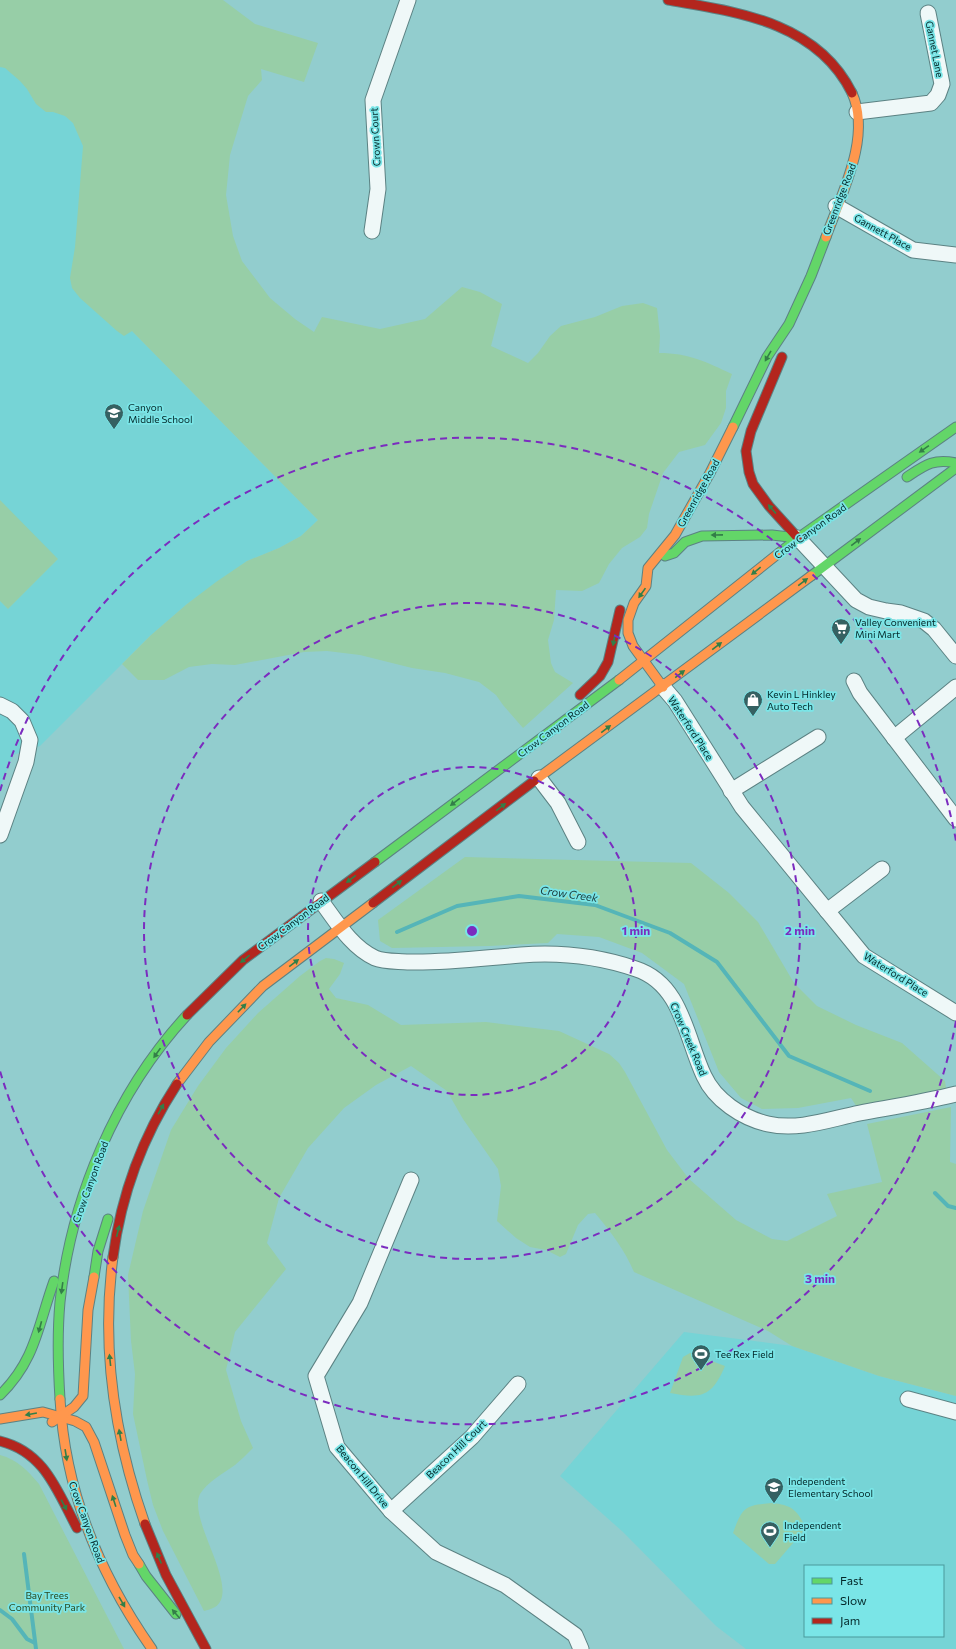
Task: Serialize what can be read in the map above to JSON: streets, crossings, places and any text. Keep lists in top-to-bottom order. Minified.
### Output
{"streets":{"main road":["Greenridge Road","Crow Canyon Road"],"street":["Gannet Lane","Crown Court","Gannett Place","Waterford Place","Crow Creek Road","Beacon Hill Court","Beacon Hill Drive"]},"crossings":[["Gannet Lane","Greenridge Road"],["Greenridge Road","Gannett Place"],["Greenridge Road","Crow Canyon Road"],["Crow Canyon Road","Crow Creek Road"],["Beacon Hill Court","Beacon Hill Drive"]],"water":["Crow Creek"],"parks":["Bay Trees Community Park"],"places":{"school or university":["Canyon Middle School","Independent Elementary School"],"supermarket":["Valley Convenient Mini Mart"],"shop":["Kevin L Hinkley Auto Tech"],"sports":["Tee Rex Field","Independent Field"]},"legend":["Fast","Slow","Jam"],"rings":["1 min","2 min","3 min"]}
